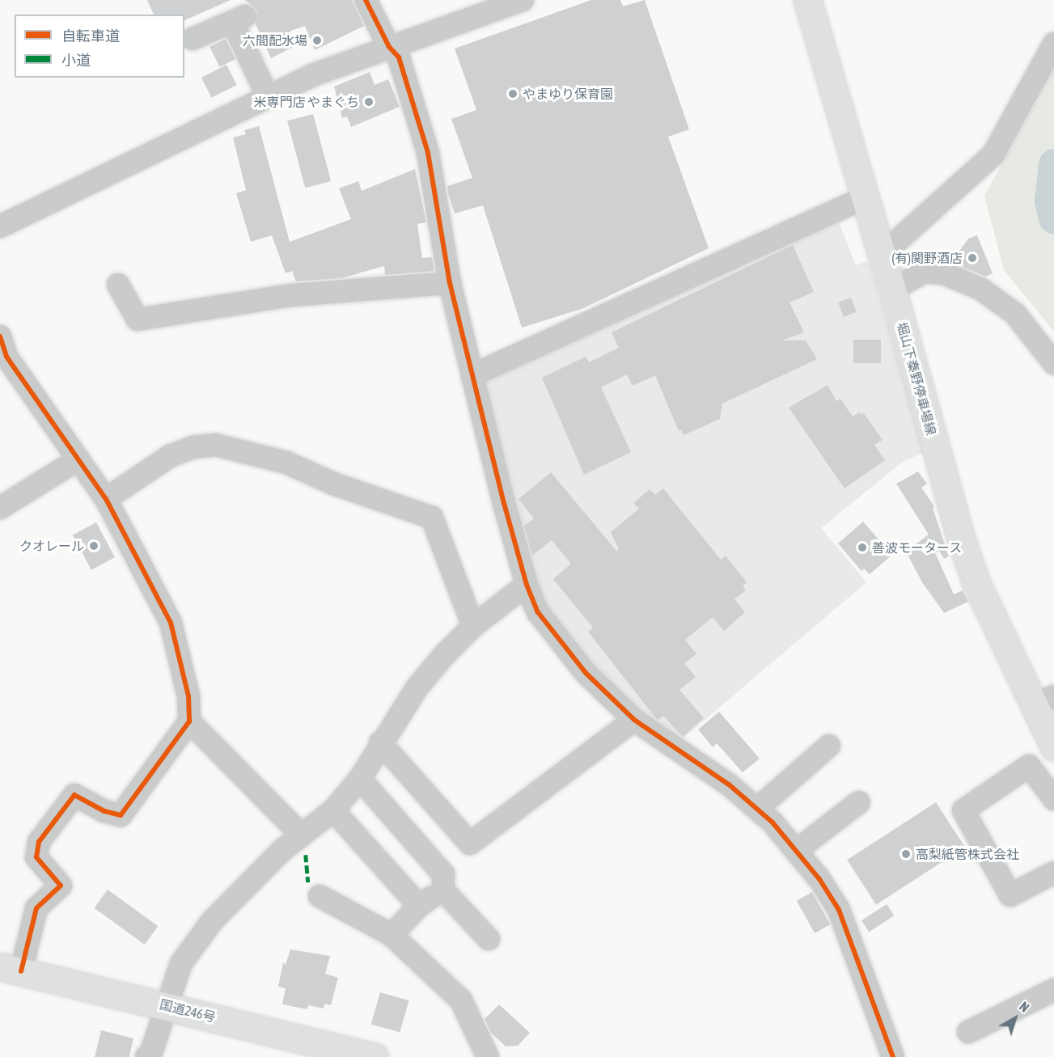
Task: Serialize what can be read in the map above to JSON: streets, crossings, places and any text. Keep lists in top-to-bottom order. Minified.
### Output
{"streets":{"main road":["堀山下秦野停車場線","国道246号"]},"places":["六間配水場","やまゆり保育園","米専門店 やまぐち","(有)関野酒店","クオレール","善波モータース","高梨紙管株式会社"],"legend":["自転車道","小道"],"north":"top right"}
